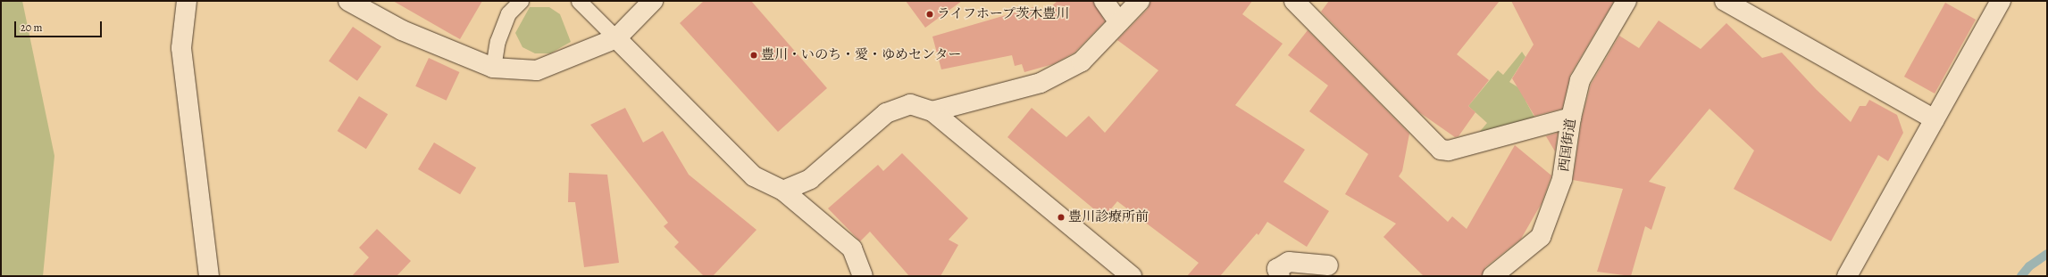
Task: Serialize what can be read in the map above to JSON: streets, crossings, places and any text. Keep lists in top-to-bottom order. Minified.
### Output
{"streets":{"street":["西国街道"]},"places":["ライフホープ茨木豊川","豊川・いのち・愛・ゆめセンター","豊川診療所前"],"scale_bar":"20 m"}
